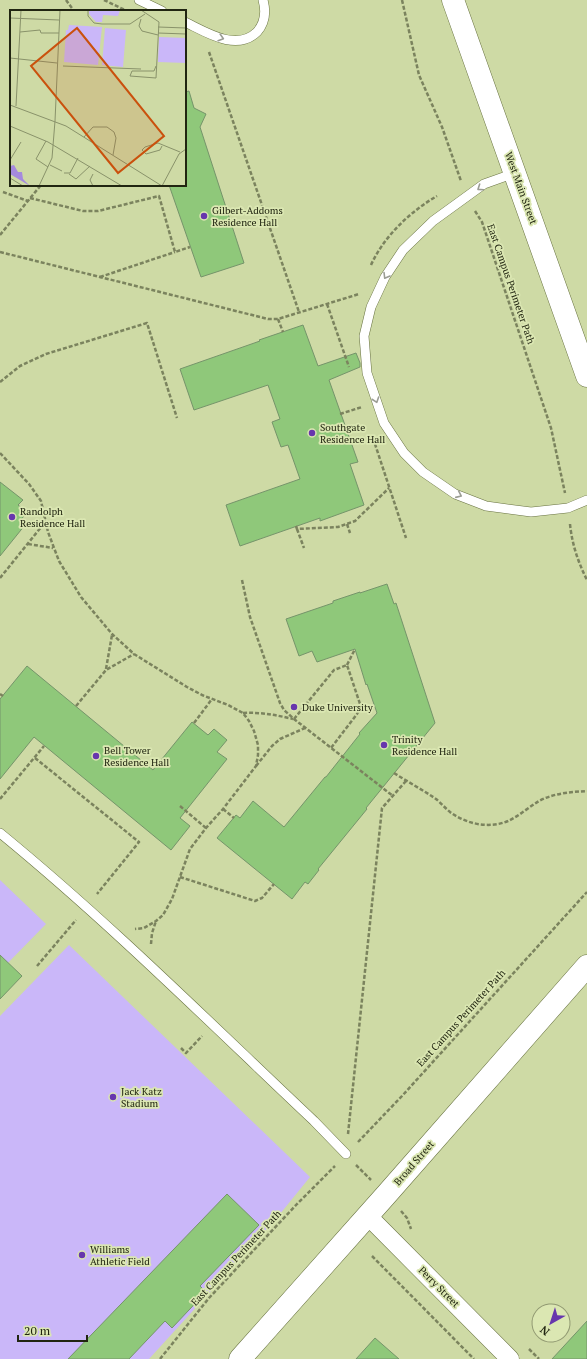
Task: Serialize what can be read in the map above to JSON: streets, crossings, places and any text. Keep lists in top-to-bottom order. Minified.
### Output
{"streets":{"street":["West Main Street","Broad Street","Perry Street"],"path":["East Campus Perimeter Path"]},"crossings":[["Broad Street","Perry Street"]],"places":["Gilbert-Addoms Residence Hall","Southgate Residence Hall","Randolph Residence Hall","Duke University","Trinity Residence Hall","Bell Tower Residence Hall","Jack Katz Stadium","Williams Athletic Field"],"scale_bar":"20 m","north":"bottom left"}
